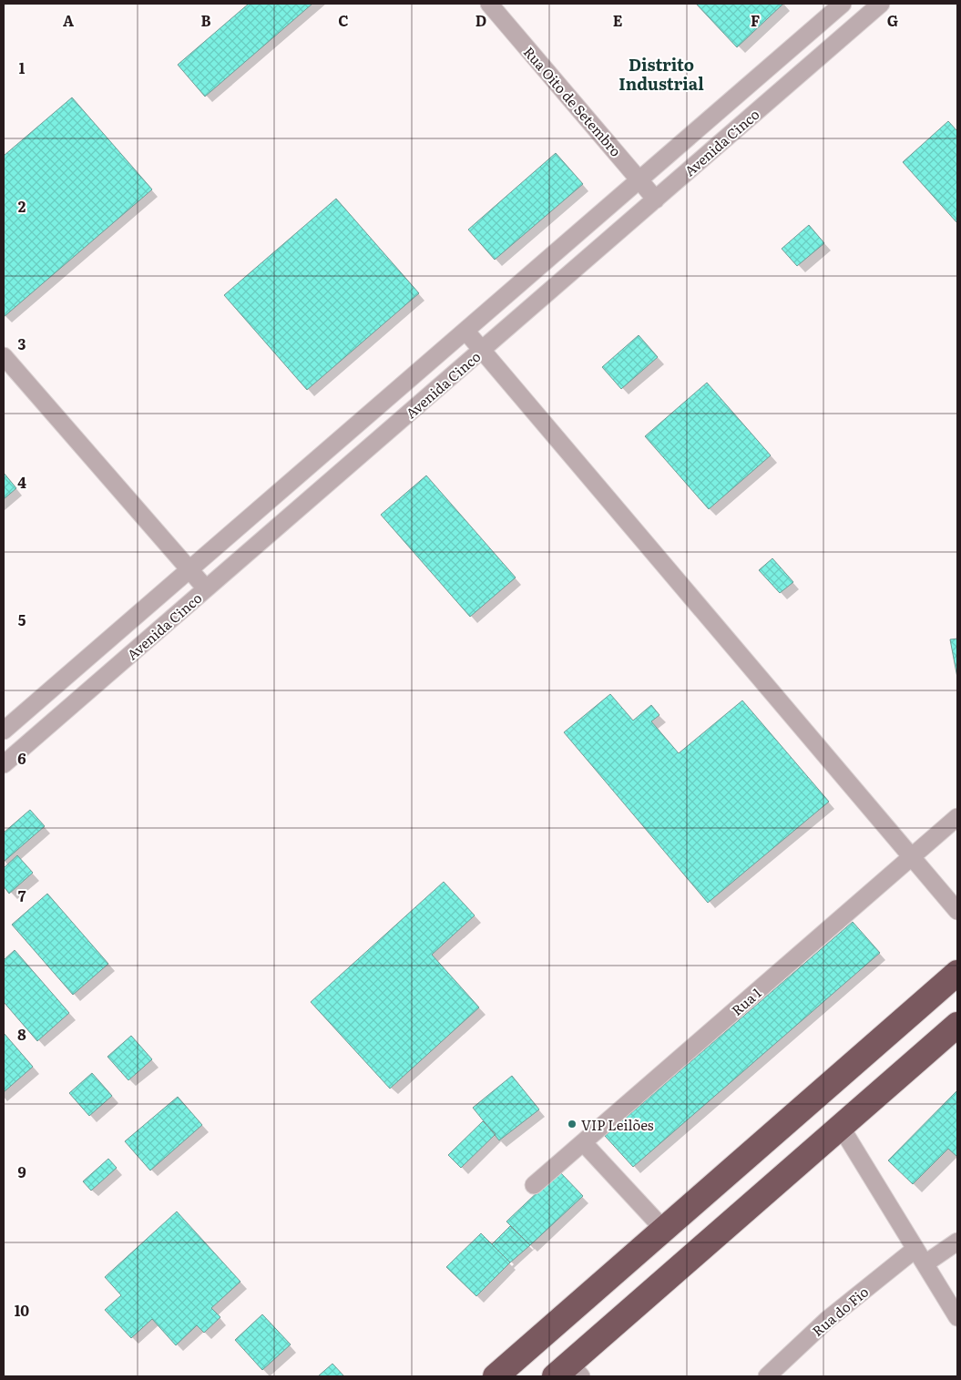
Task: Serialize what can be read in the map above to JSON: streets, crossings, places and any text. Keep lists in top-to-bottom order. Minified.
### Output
{"streets":{"street":["Rua Oito de Setembro","Avenida Cinco","Rua 1","Rua do Fio"]},"crossings":[["Rua Oito de Setembro","Avenida Cinco"]],"districts":["Distrito Industrial"],"places":["VIP Leilões"],"grid":{"columns":["A","B","C","D","E","F","G"],"rows":["1","2","3","4","5","6","7","8","9","10"]}}
